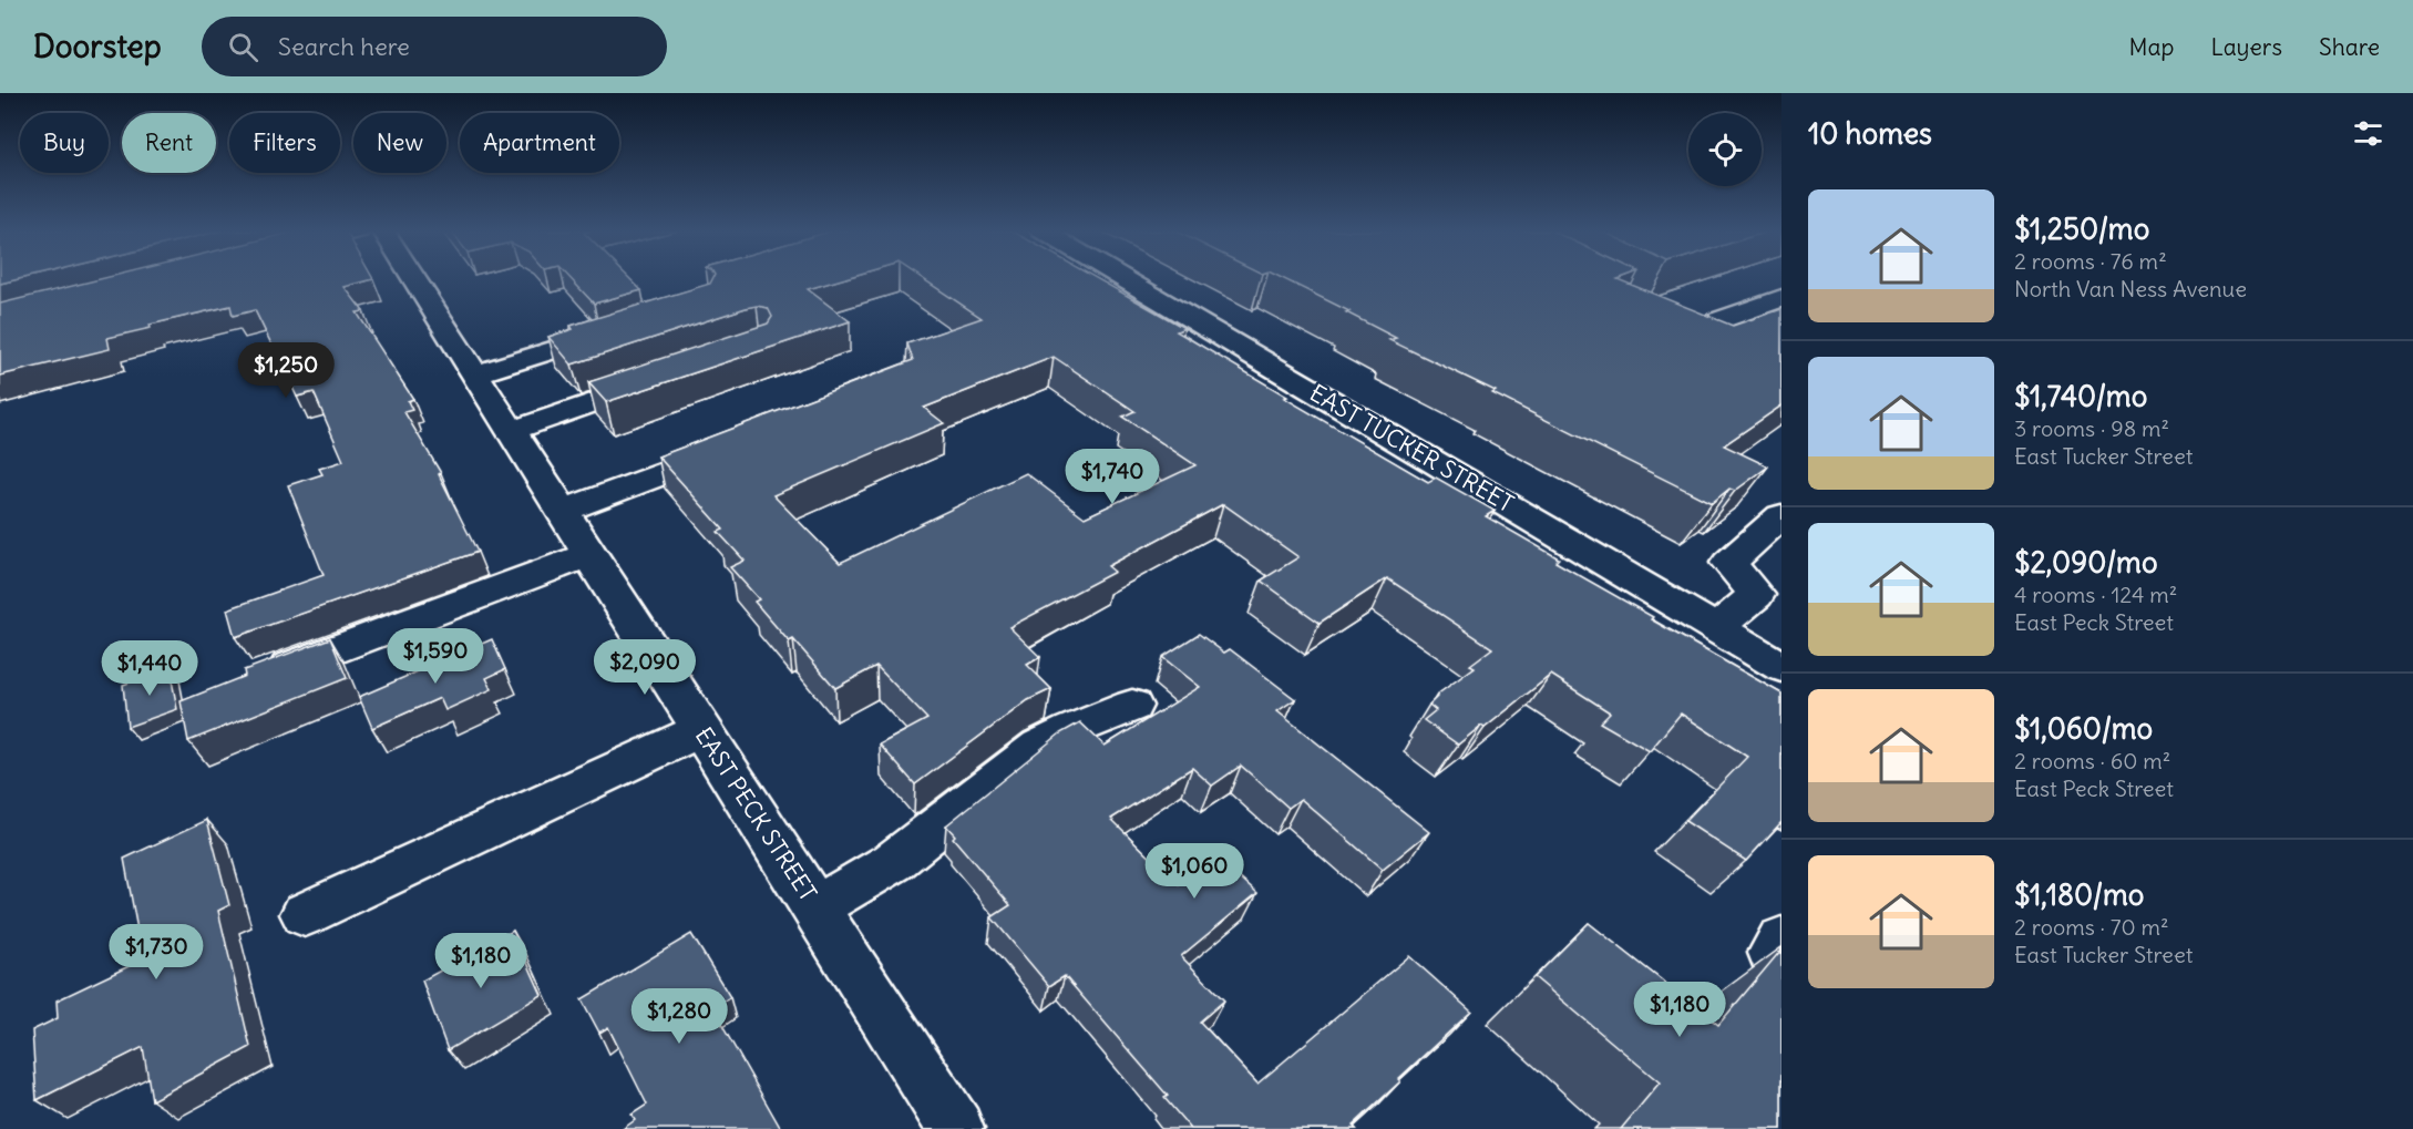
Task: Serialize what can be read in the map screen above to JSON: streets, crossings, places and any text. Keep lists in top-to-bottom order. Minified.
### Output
{"streets":{"street":["EAST TUCKER STREET","EAST PECK STREET"]},"page":{"header":"Doorstep","search":"Search here","nav":["Map","Layers","Share"],"heading":"10 homes","chip":["Buy","Rent","Filters","New","Apartment"],"list":[{"name":"$1,250/mo","note":"2 rooms · 76 m² · North Van Ness Avenue"},{"name":"$1,740/mo","note":"3 rooms · 98 m² · East Tucker Street"},{"name":"$2,090/mo","note":"4 rooms · 124 m² · East Peck Street"},{"name":"$1,060/mo","note":"2 rooms · 60 m² · East Peck Street"},{"name":"$1,180/mo","note":"2 rooms · 70 m² · East Tucker Street"}],"price":["$1,250","$1,740","$1,590","$2,090","$1,440","$1,060","$1,730","$1,180","$1,180","$1,280"]}}
